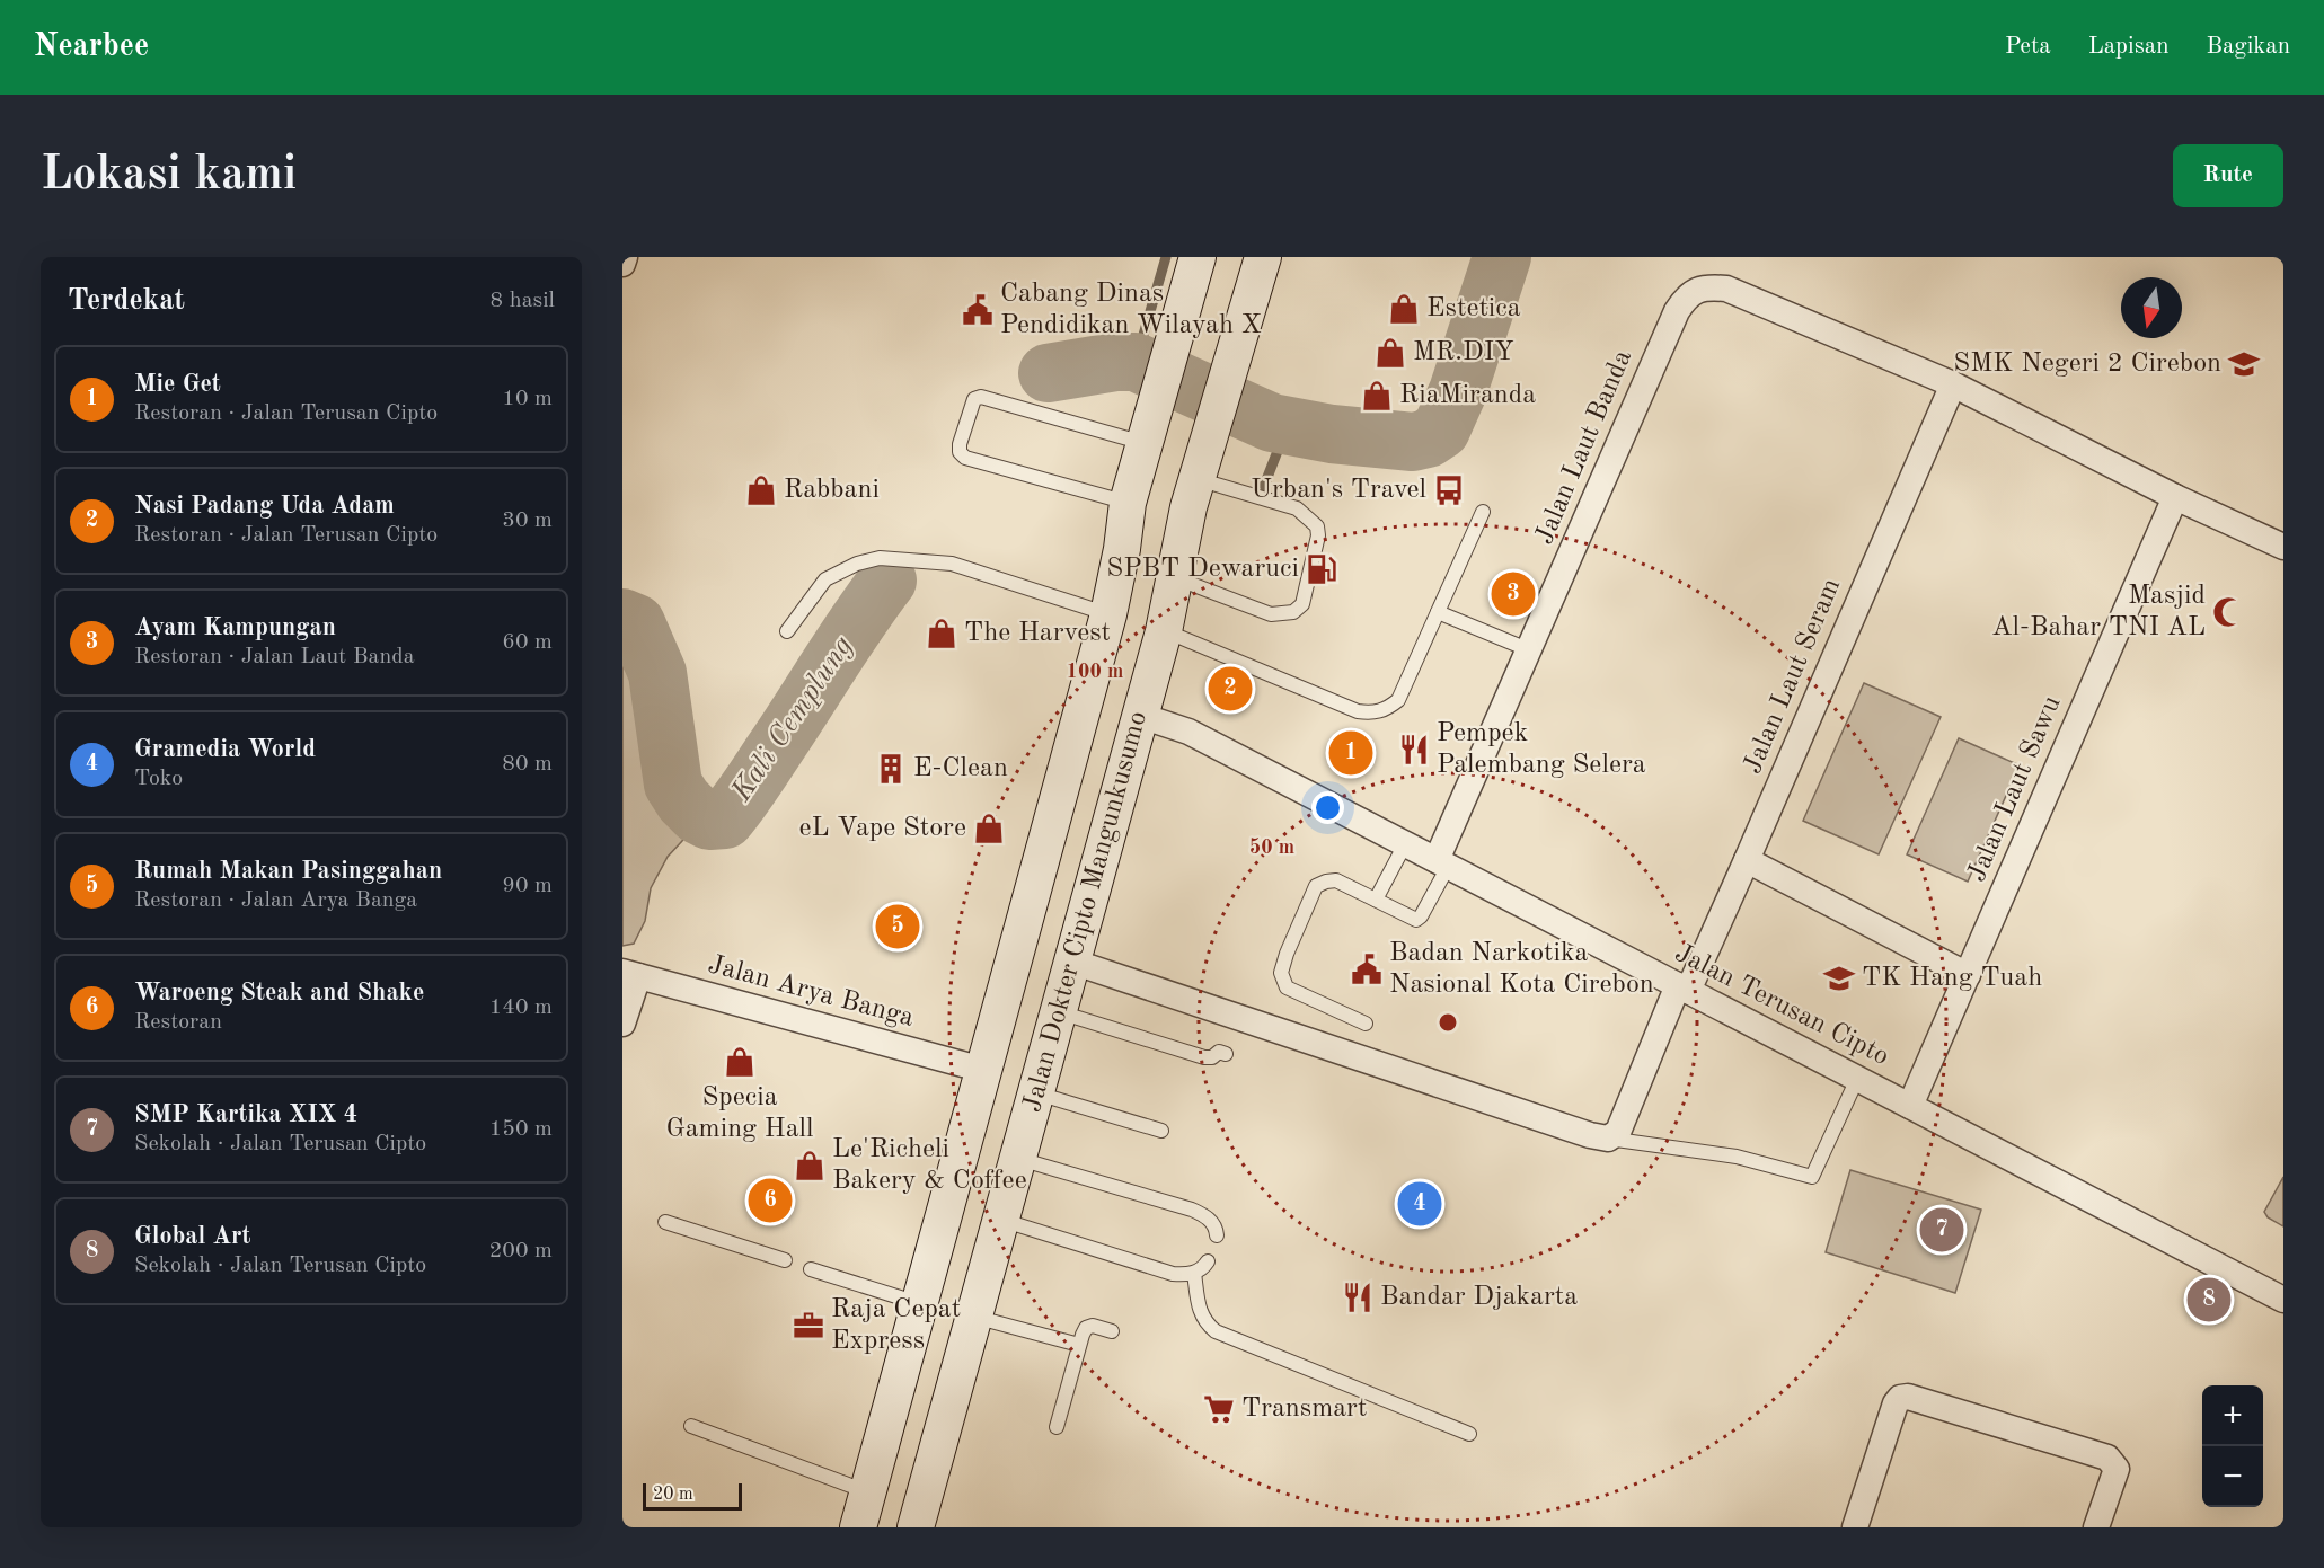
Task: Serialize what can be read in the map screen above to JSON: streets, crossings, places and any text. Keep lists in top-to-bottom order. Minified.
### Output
{"streets":{"main road":["Jalan Dokter Cipto Mangunkusumo"],"street":["Jalan Laut Banda","Jalan Laut Seram","Jalan Laut Sawu","Jalan Arya Banga","Jalan Terusan Cipto"]},"crossings":[["Jalan Laut Banda","Jalan Laut Seram"],["Jalan Laut Banda","Jalan Terusan Cipto"],["Jalan Laut Seram","Jalan Terusan Cipto"],["Jalan Laut Sawu","Jalan Terusan Cipto"],["Jalan Dokter Cipto Mangunkusumo","Jalan Arya Banga"],["Jalan Dokter Cipto Mangunkusumo","Jalan Terusan Cipto"]],"water":["Kali Cemplung"],"places":{"shop":["Estetica","MR.DIY","RiaMiranda","Rabbani","The Harvest","eL Vape Store","Specia Gaming Hall","Le'Richeli Bakery & Coffee"],"public building":["Cabang Dinas Pendidikan Wilayah X","Badan Narkotika Nasional Kota Cirebon"],"school or university":["SMK Negeri 2 Cirebon","TK Hang Tuah"],"bus stop":["Urban's Travel"],"fuel station":["SPBT Dewaruci"],"mosque":["Masjid Al-Bahar TNI AL"],"restaurant":["Pempek Palembang Selera","Bandar Djakarta"],"building":["E-Clean"],"office":["Raja Cepat Express"],"supermarket":["Transmart"]},"scale_bar":"20 m","north":"bottom","page":{"header":"Nearbee","nav":["Peta","Lapisan","Bagikan"],"buttons":"Rute","title":"Lokasi kami","heading":["Terdekat","8 hasil"],"list":[{"mark":"1","name":"Mie Get","note":"Restoran · Jalan Terusan Cipto","value":"10 m"},{"mark":"2","name":"Nasi Padang Uda Adam","note":"Restoran · Jalan Terusan Cipto","value":"30 m"},{"mark":"3","name":"Ayam Kampungan","note":"Restoran · Jalan Laut Banda","value":"60 m"},{"mark":"4","name":"Gramedia World","note":"Toko","value":"80 m"},{"mark":"5","name":"Rumah Makan Pasinggahan","note":"Restoran · Jalan Arya Banga","value":"90 m"},{"mark":"6","name":"Waroeng Steak and Shake","note":"Restoran","value":"140 m"},{"mark":"7","name":"SMP Kartika XIX 4","note":"Sekolah · Jalan Terusan Cipto","value":"150 m"},{"mark":"8","name":"Global Art","note":"Sekolah · Jalan Terusan Cipto","value":"200 m"}],"pins":["3","2","1","5","6","4","7","8"],"map_buttons":["+","−"],"scale":"20 m"},"rings":["100 m","50 m"]}
